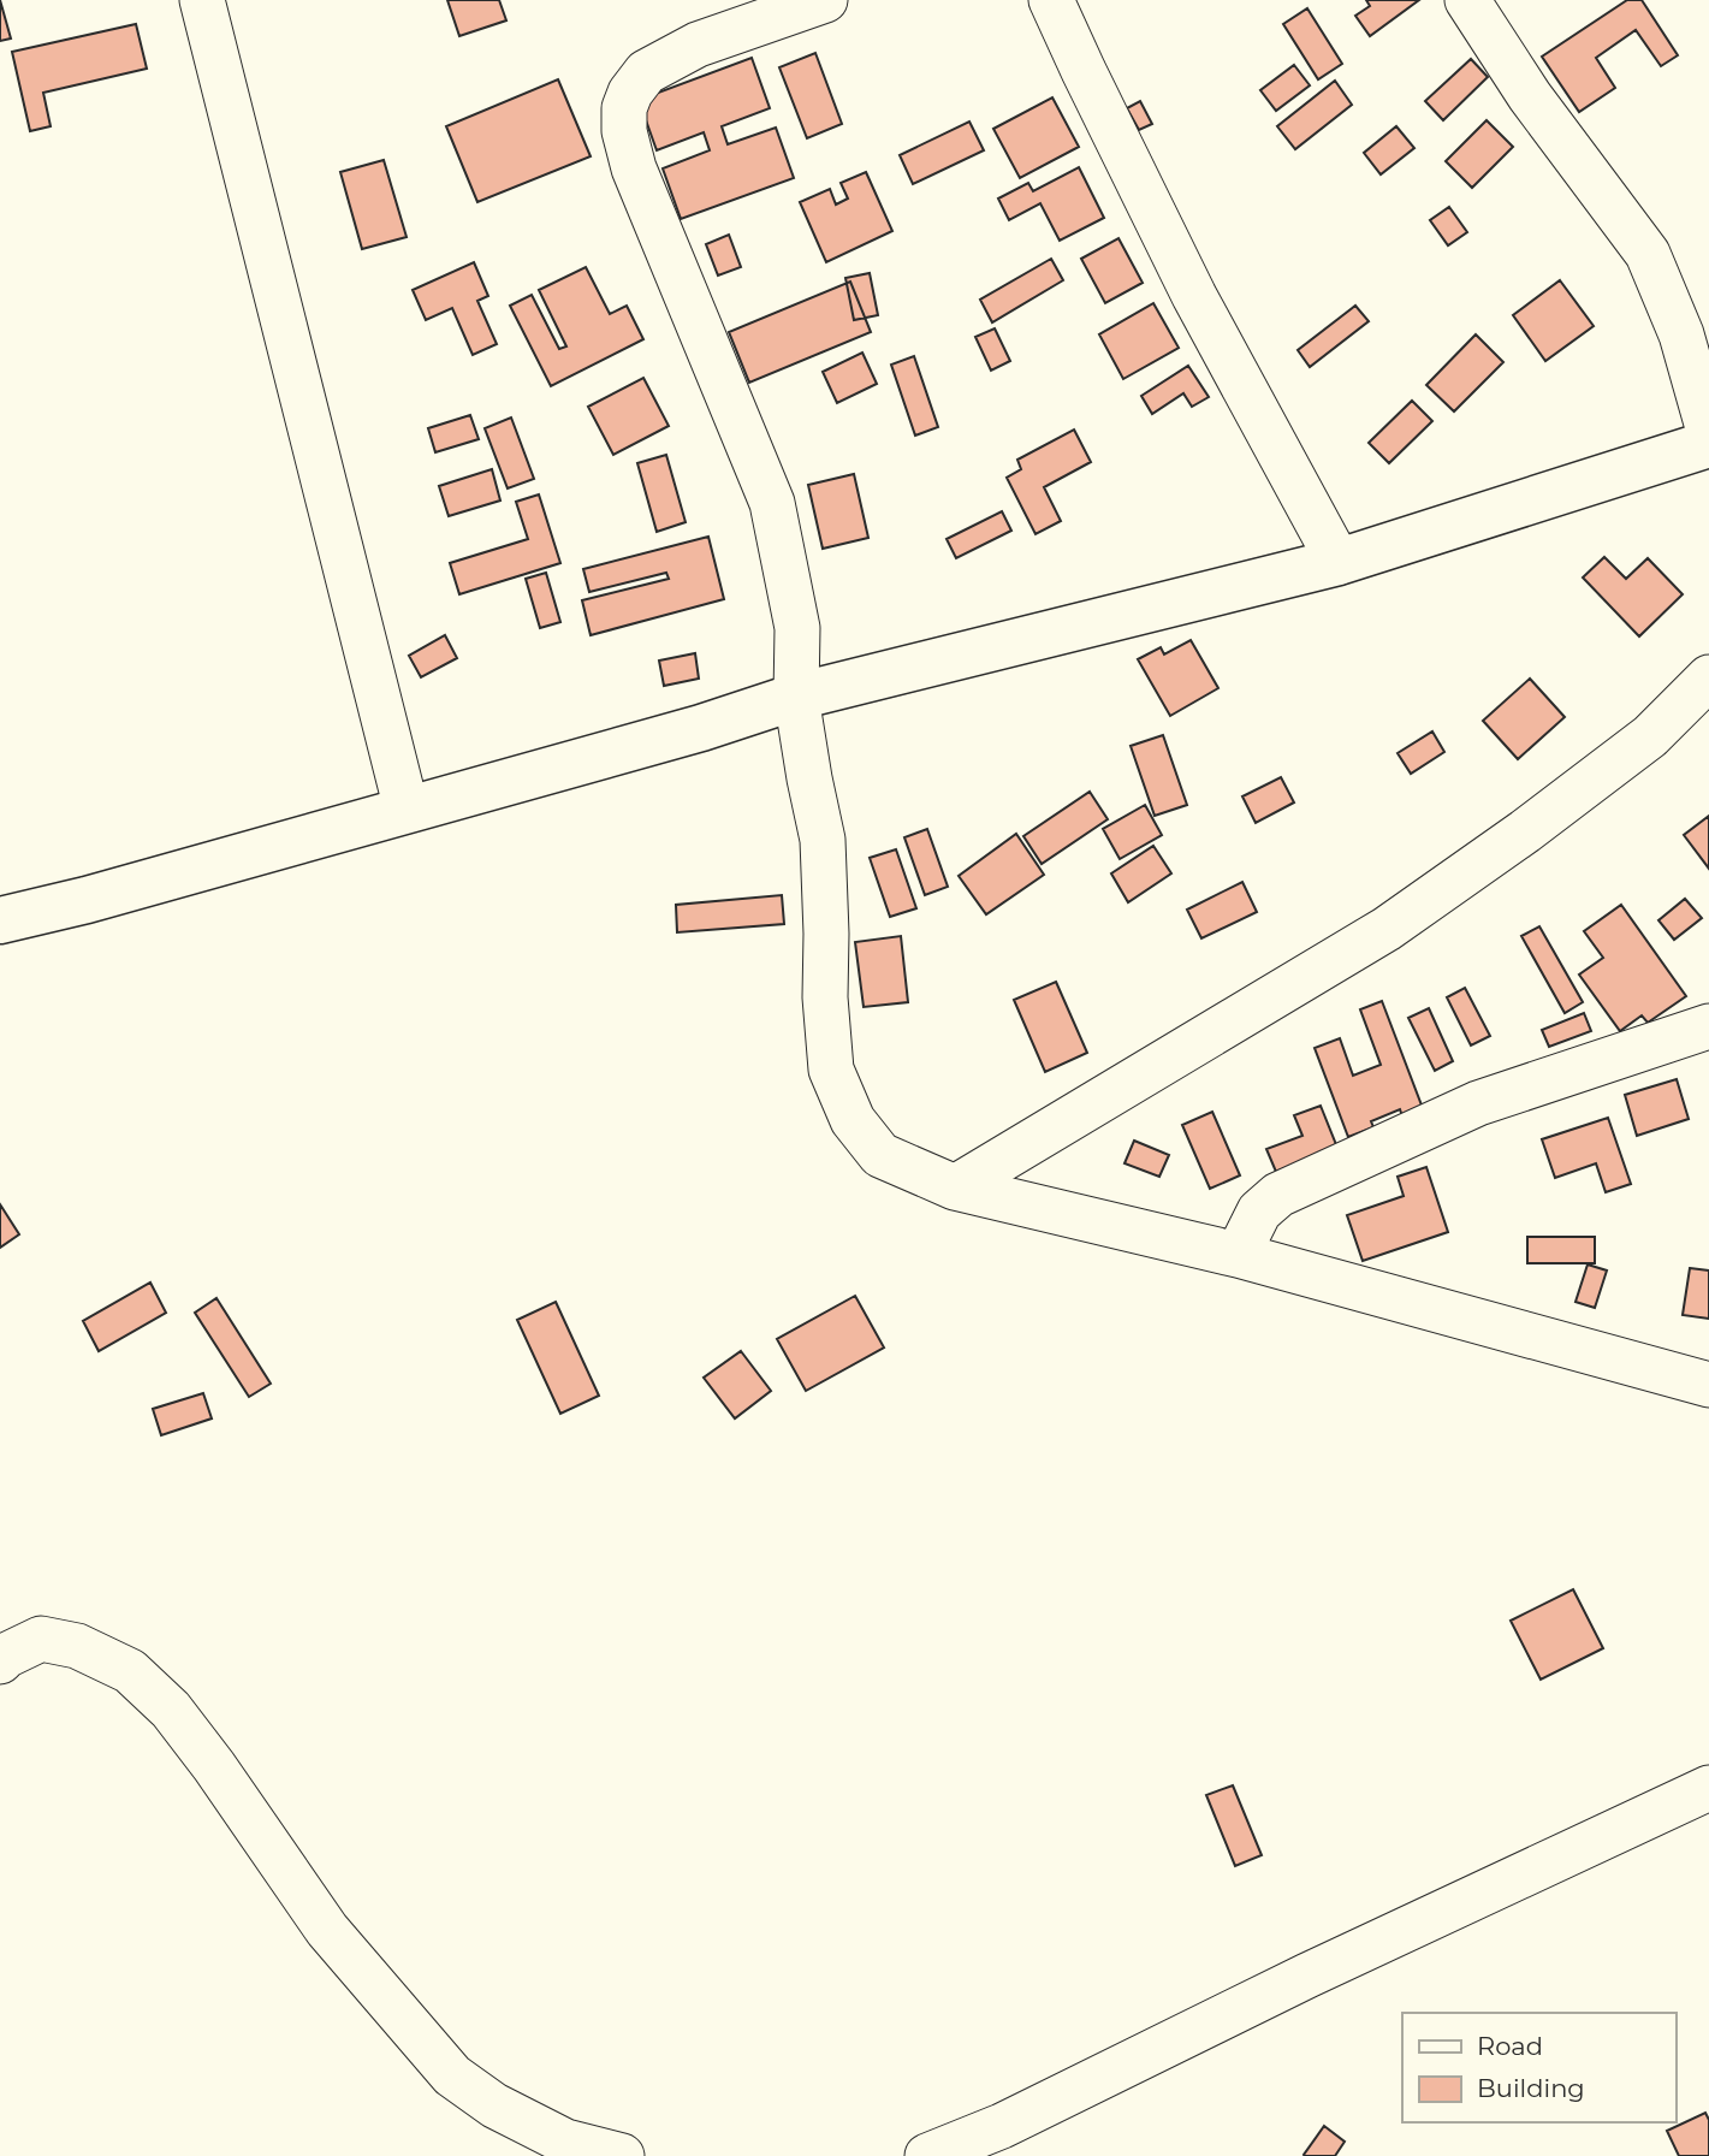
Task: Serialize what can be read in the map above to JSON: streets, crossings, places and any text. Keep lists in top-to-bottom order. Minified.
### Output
{"legend":["Road","Building"]}
